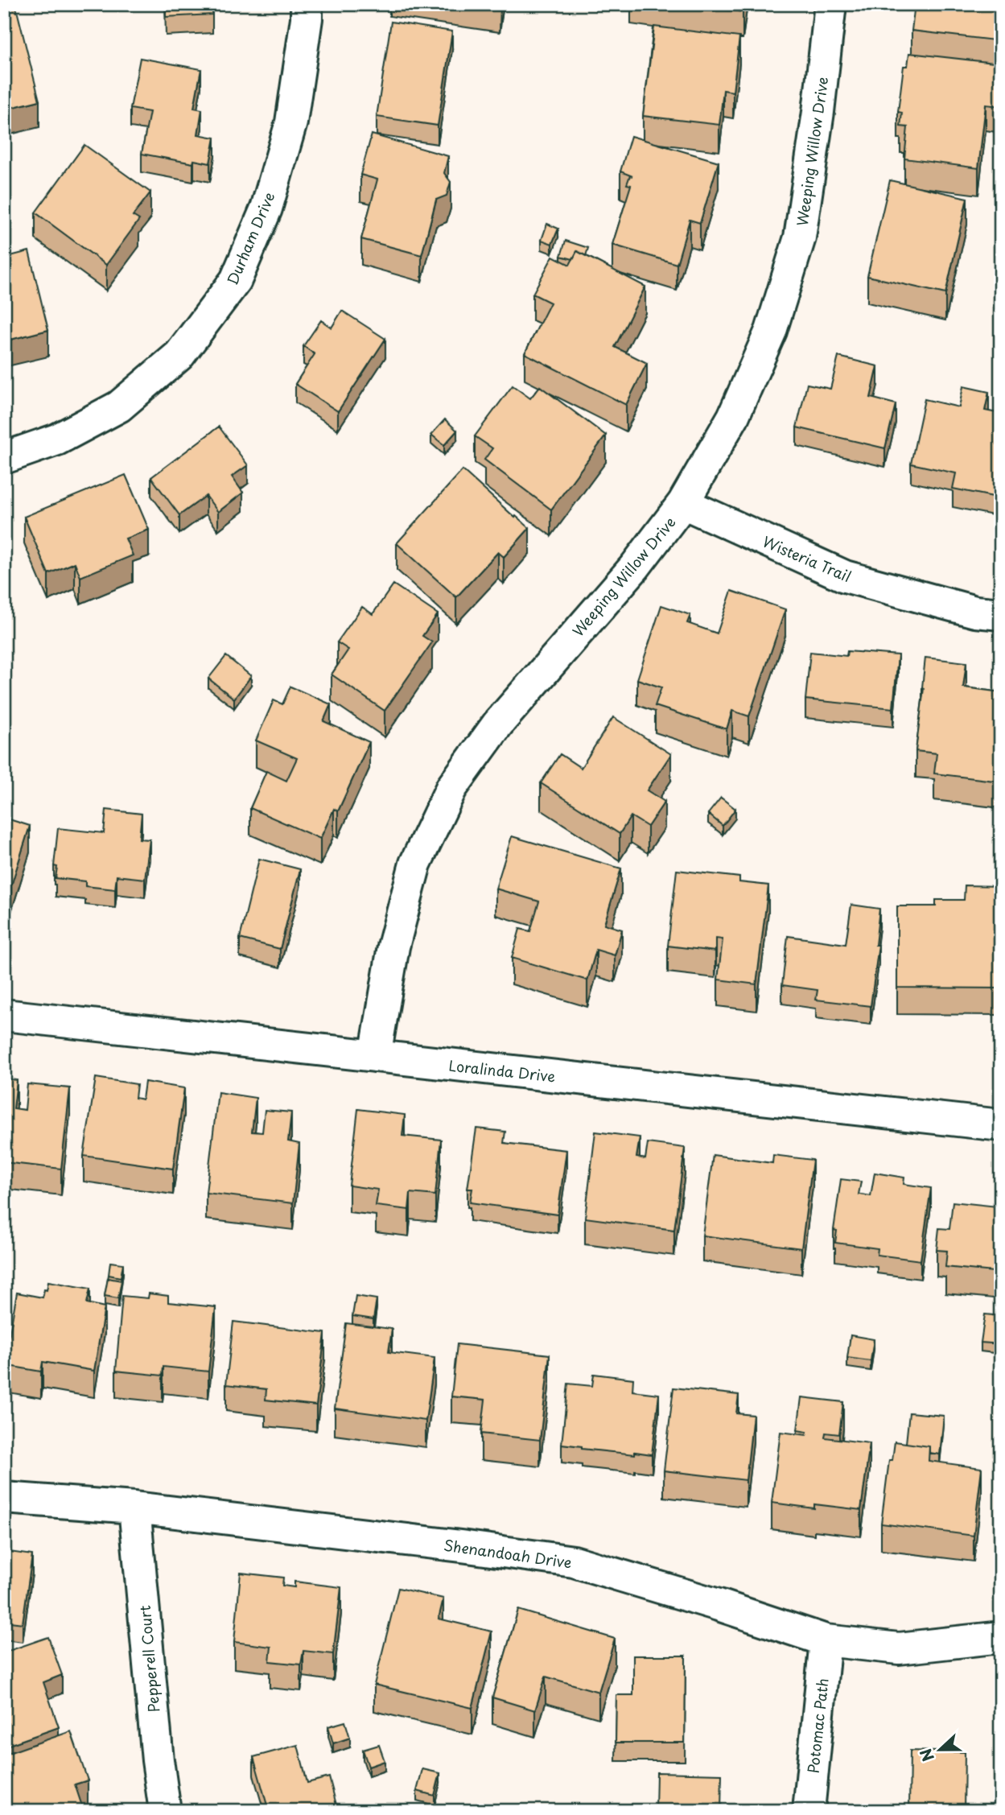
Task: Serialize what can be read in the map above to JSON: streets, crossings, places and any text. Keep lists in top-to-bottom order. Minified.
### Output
{"streets":{"street":["Weeping Willow Drive","Durham Drive","Wisteria Trail","Loralinda Drive","Shenandoah Drive","Pepperell Court","Potomac Path"]},"crossings":[["Weeping Willow Drive","Wisteria Trail"],["Weeping Willow Drive","Loralinda Drive"],["Shenandoah Drive","Pepperell Court"],["Shenandoah Drive","Potomac Path"]],"north":"left"}
